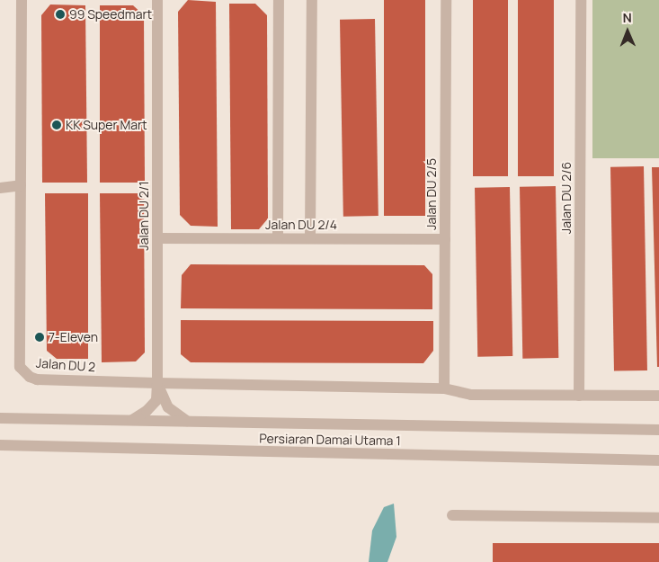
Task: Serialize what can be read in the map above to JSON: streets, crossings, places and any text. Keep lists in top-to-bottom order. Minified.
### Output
{"streets":{"street":["Jalan DU 2/5","Jalan DU 2/6","Jalan DU 2/1","Jalan DU 2/4","Jalan DU 2","Persiaran Damai Utama 1"]},"crossings":[["Jalan DU 2/5","Jalan DU 2/4"],["Jalan DU 2/1","Jalan DU 2/4"],["Jalan DU 2/1","Jalan DU 2"],["Jalan DU 2/1","Persiaran Damai Utama 1"]],"places":["99 Speedmart","KK Super Mart","7-Eleven"],"north":"top"}
